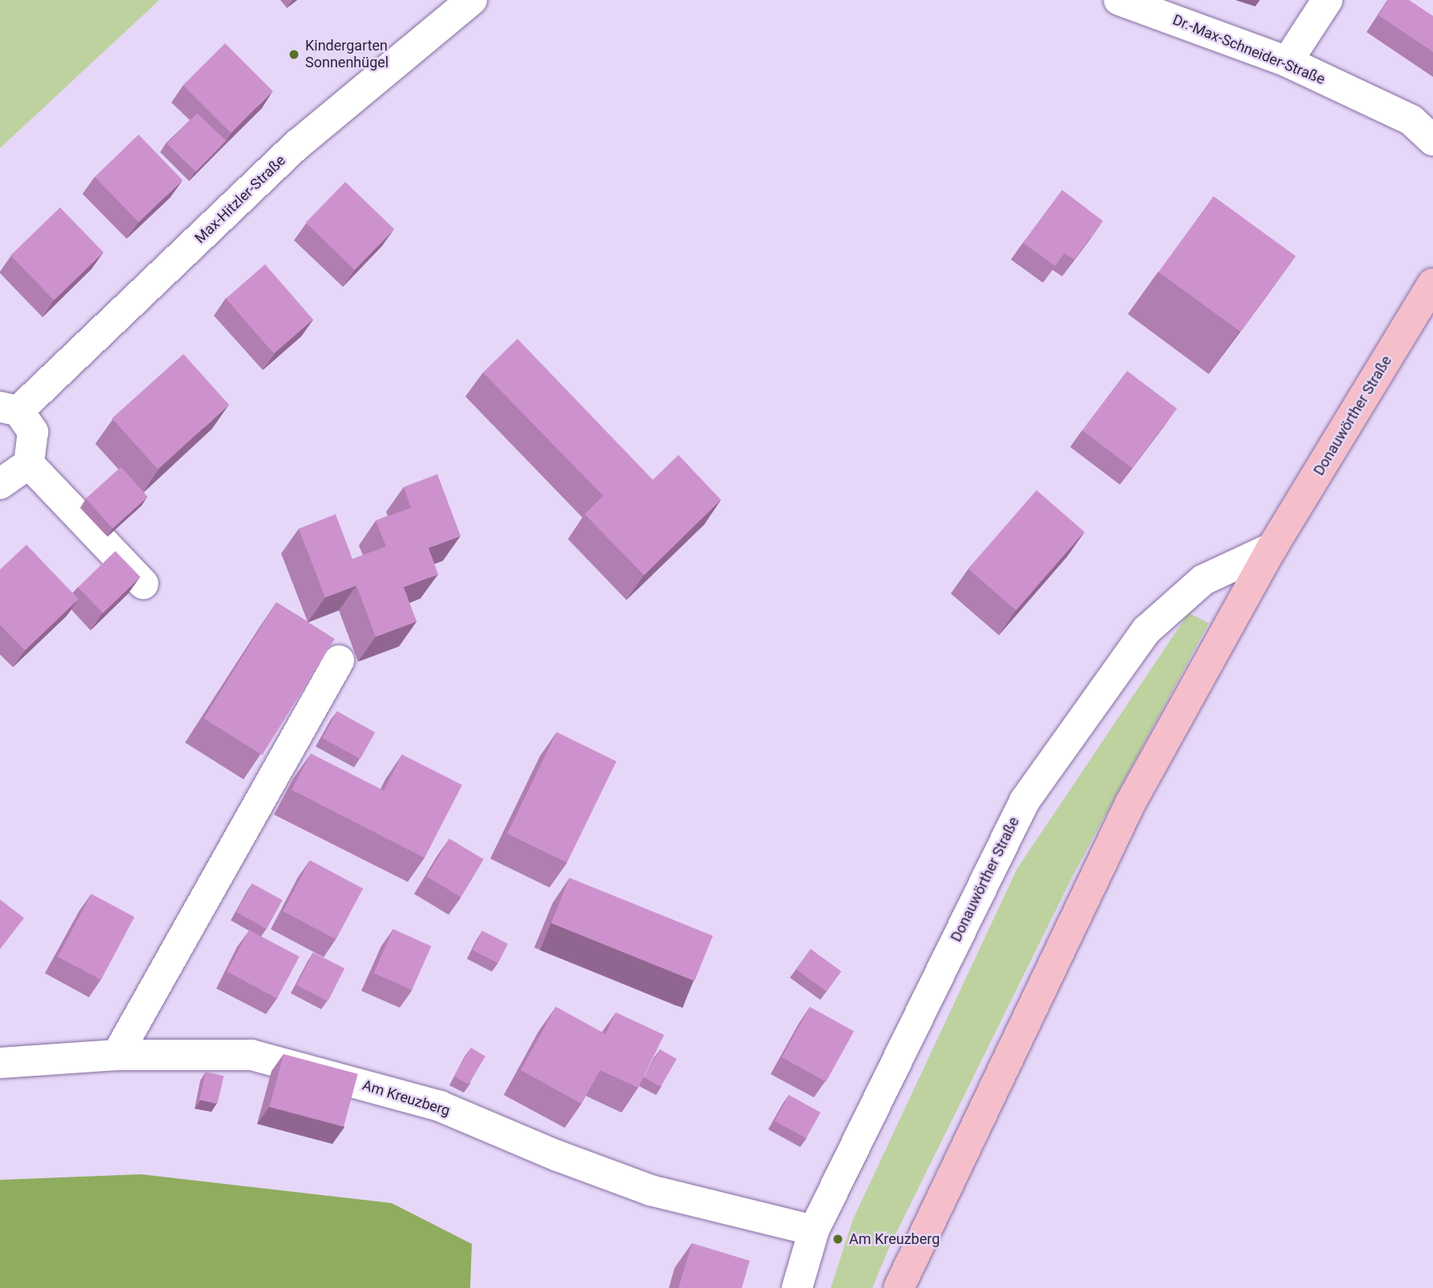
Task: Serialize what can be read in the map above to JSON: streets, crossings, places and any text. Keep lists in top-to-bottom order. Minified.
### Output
{"streets":{"main road":["Donauwörther Straße"],"street":["Dr.-Max-Schneider-Straße","Max-Hitzler-Straße","Am Kreuzberg"]},"crossings":[["Donauwörther Straße","Am Kreuzberg"]],"places":["Kindergarten Sonnenhügel","Am Kreuzberg"]}
